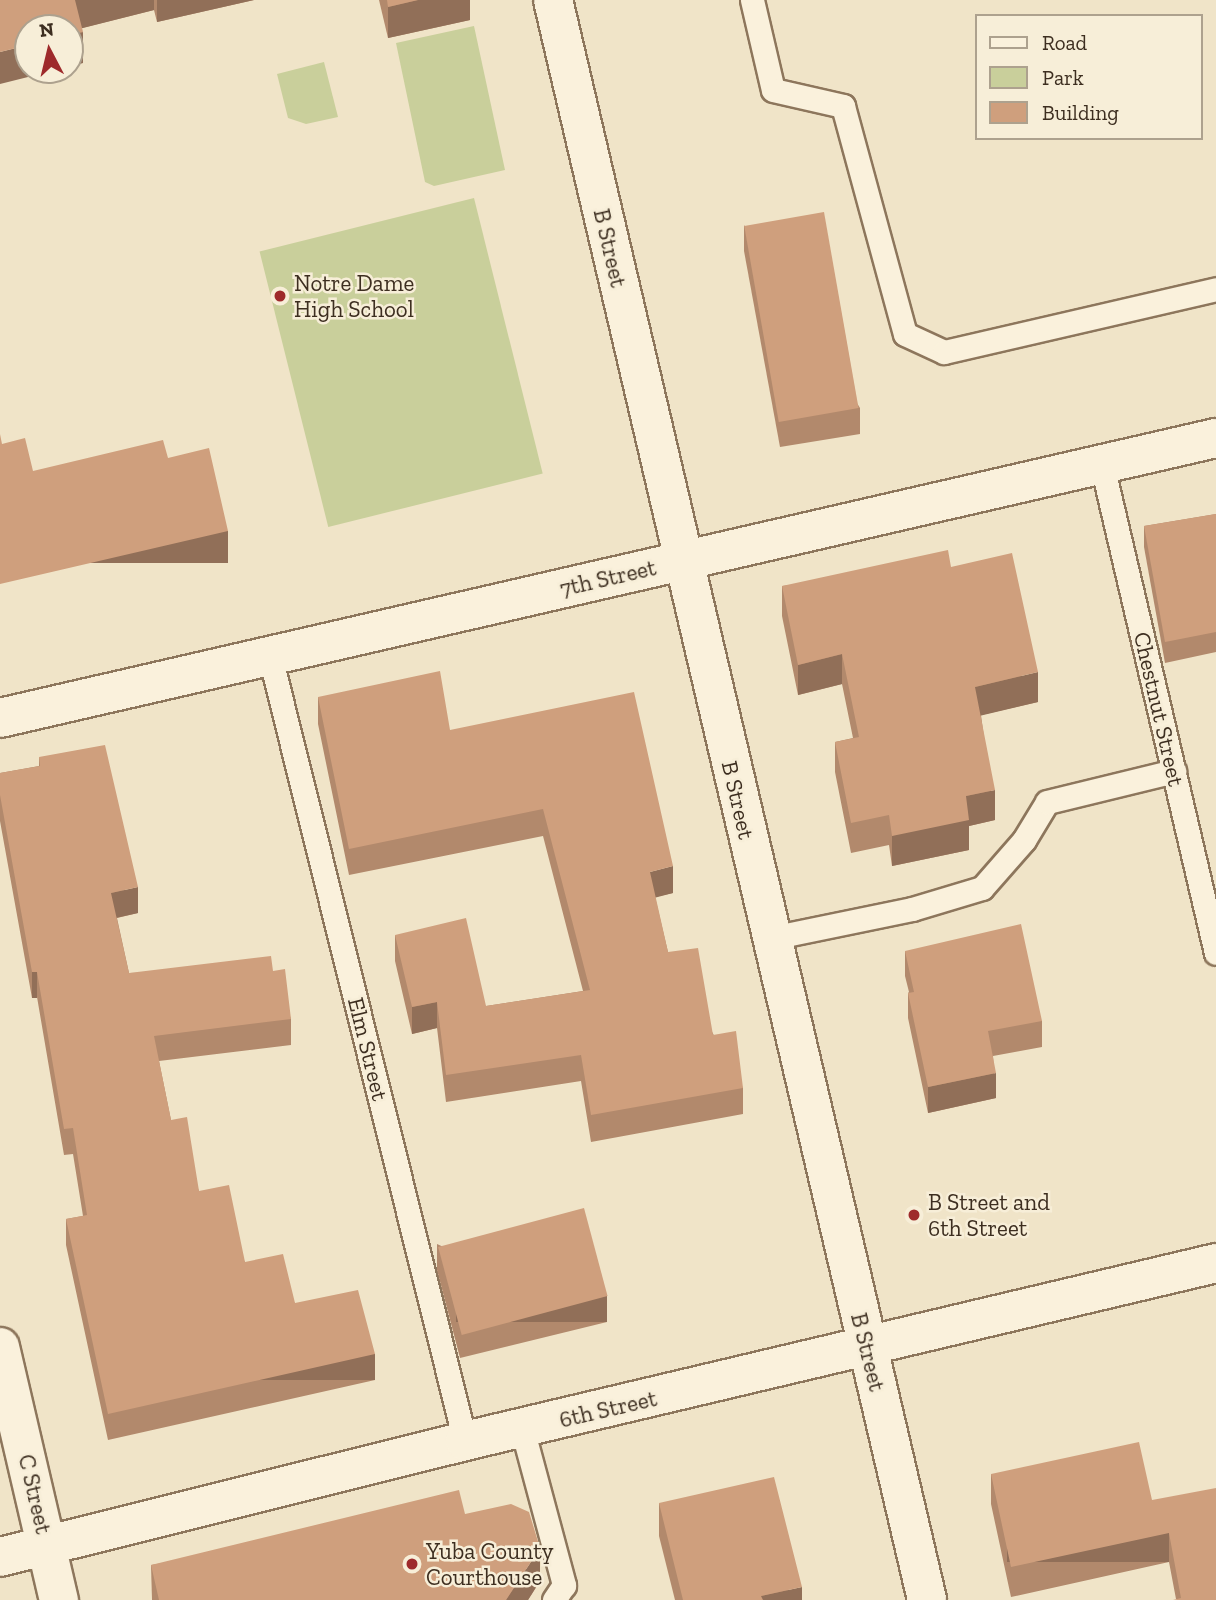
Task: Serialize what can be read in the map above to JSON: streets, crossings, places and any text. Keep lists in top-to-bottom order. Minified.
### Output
{"streets":{"street":["B Street","7th Street","6th Street","C Street"],"lane":["Chestnut Street","Elm Street"]},"crossings":[["B Street","7th Street"],["B Street","6th Street"],["7th Street","Chestnut Street"],["7th Street","Elm Street"],["Elm Street","6th Street"],["6th Street","C Street"]],"places":["Notre Dame High School","B Street and 6th Street","Yuba County Courthouse"],"legend":["Road","Park","Building"],"north":"top"}
